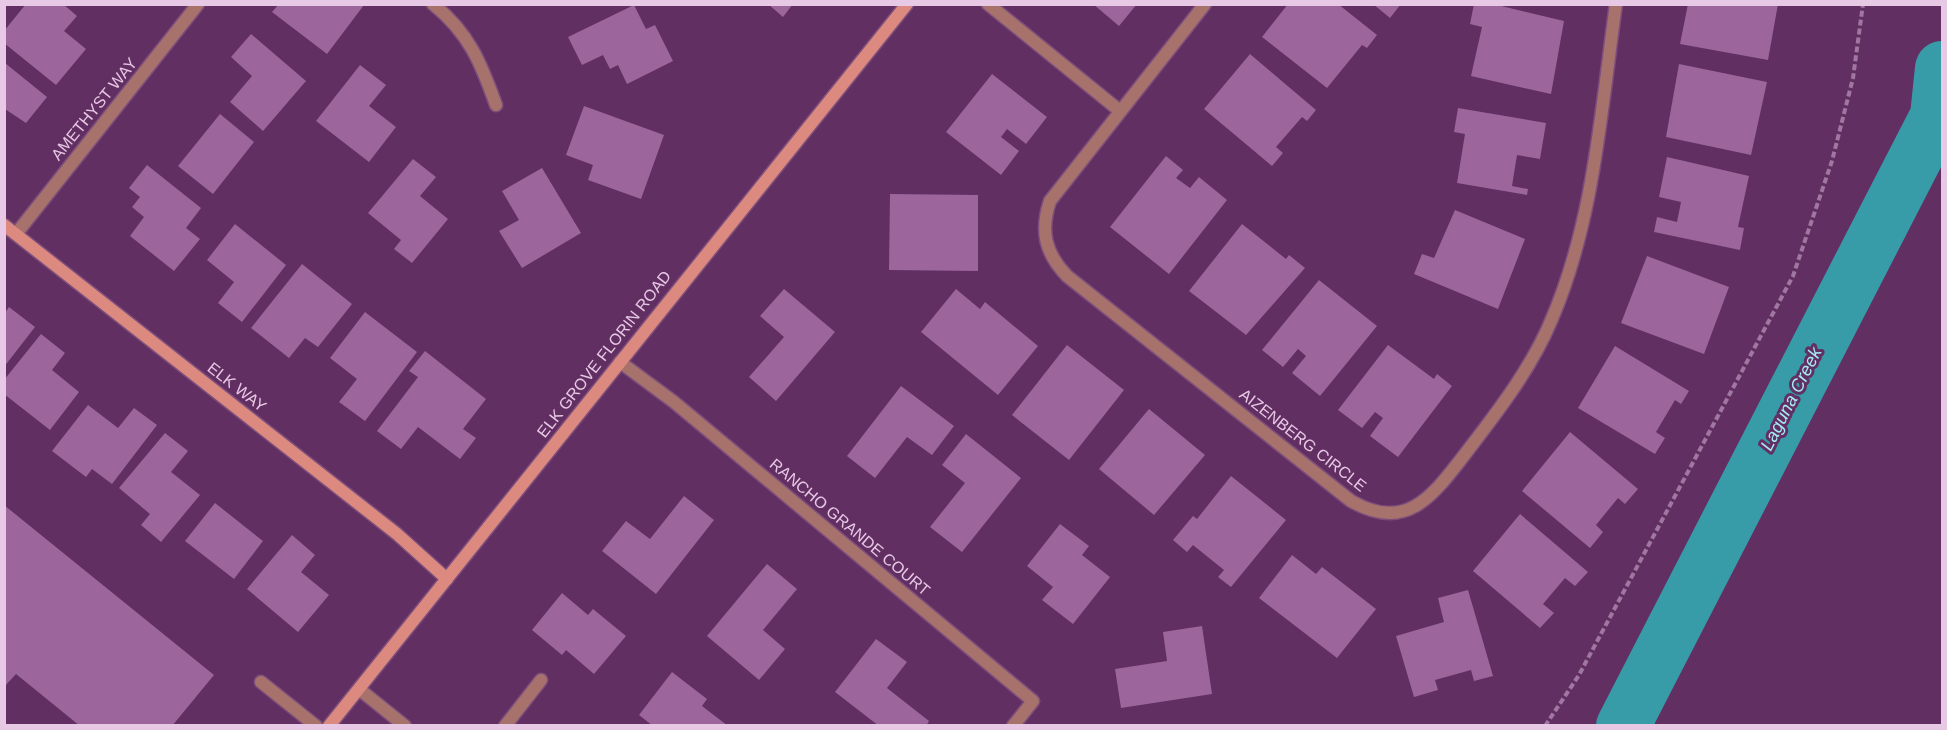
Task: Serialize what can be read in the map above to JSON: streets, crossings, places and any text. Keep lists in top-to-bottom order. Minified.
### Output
{"streets":{"main road":["ELK GROVE FLORIN ROAD","ELK WAY"],"street":["AMETHYST WAY","AIZENBERG CIRCLE","RANCHO GRANDE COURT"]},"crossings":[["AMETHYST WAY","ELK WAY"],["ELK GROVE FLORIN ROAD","ELK WAY"],["ELK GROVE FLORIN ROAD","RANCHO GRANDE COURT"]],"water":["Laguna Creek"]}
